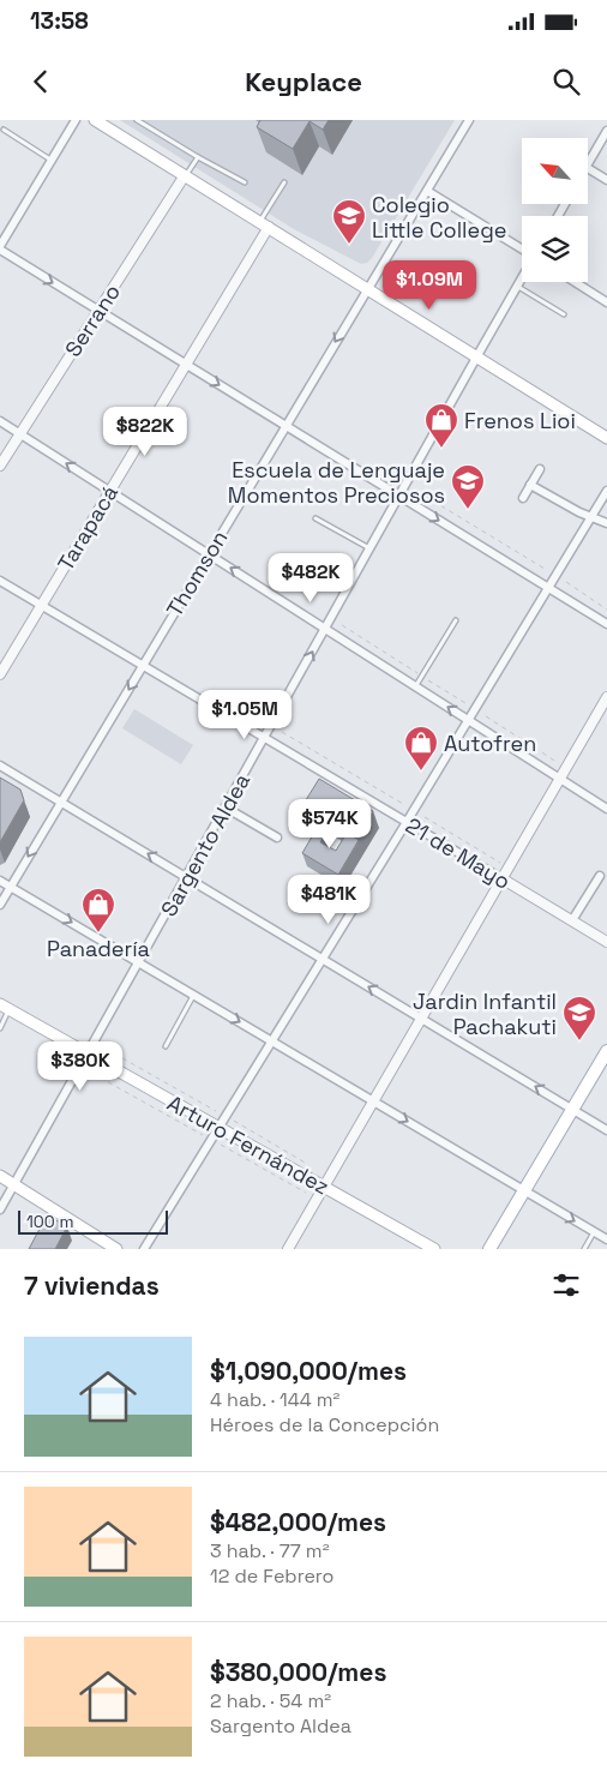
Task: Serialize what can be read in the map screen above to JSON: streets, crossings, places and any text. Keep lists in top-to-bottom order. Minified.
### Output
{"streets":{"main road":["Arturo Fernández"],"street":["Serrano","Tarapacá","Thomson","Sargento Aldea","21 de Mayo"]},"crossings":[["Tarapacá","21 de Mayo"],["Thomson","21 de Mayo"],["Sargento Aldea","21 de Mayo"],["Sargento Aldea","Arturo Fernández"]],"one_way":["Thomson"],"places":{"school or university":["Colegio Little College","Escuela de Lenguaje Momentos Preciosos","Jardin Infantil Pachakuti"],"shop":["Frenos Lioi","Autofren","Panadería"]},"scale_bar":"100 m","north":"top left","page":{"status":"13:58","header":"Keyplace","price":["$1.09M","$822K","$482K","$1.05M","$574K","$481K","$380K"],"scale":"100 m","heading":"7 viviendas","list":[{"name":"$1,090,000/mes","note":"4 hab. · 144 m² · Héroes de la Concepción"},{"name":"$482,000/mes","note":"3 hab. · 77 m² · 12 de Febrero"},{"name":"$380,000/mes","note":"2 hab. · 54 m² · Sargento Aldea"}]}}
